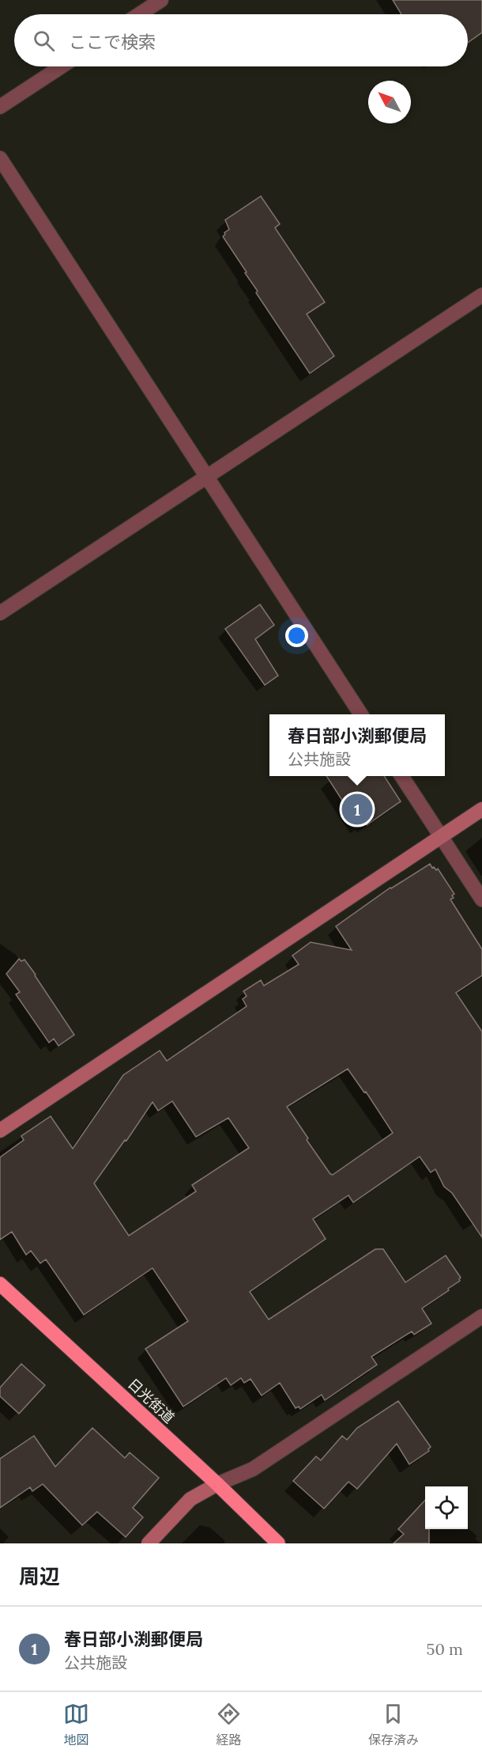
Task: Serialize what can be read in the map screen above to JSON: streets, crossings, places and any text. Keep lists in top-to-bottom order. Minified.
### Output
{"streets":{"highway":["日光街道"]},"north":"top left","page":{"search":"ここで検索","popup":["春日部小渕郵便局","公共施設"],"pins":"1","heading":"周辺","list":[{"mark":"1","name":"春日部小渕郵便局","note":"公共施設","value":"50 m"}],"nav":["地図","経路","保存済み"]}}
